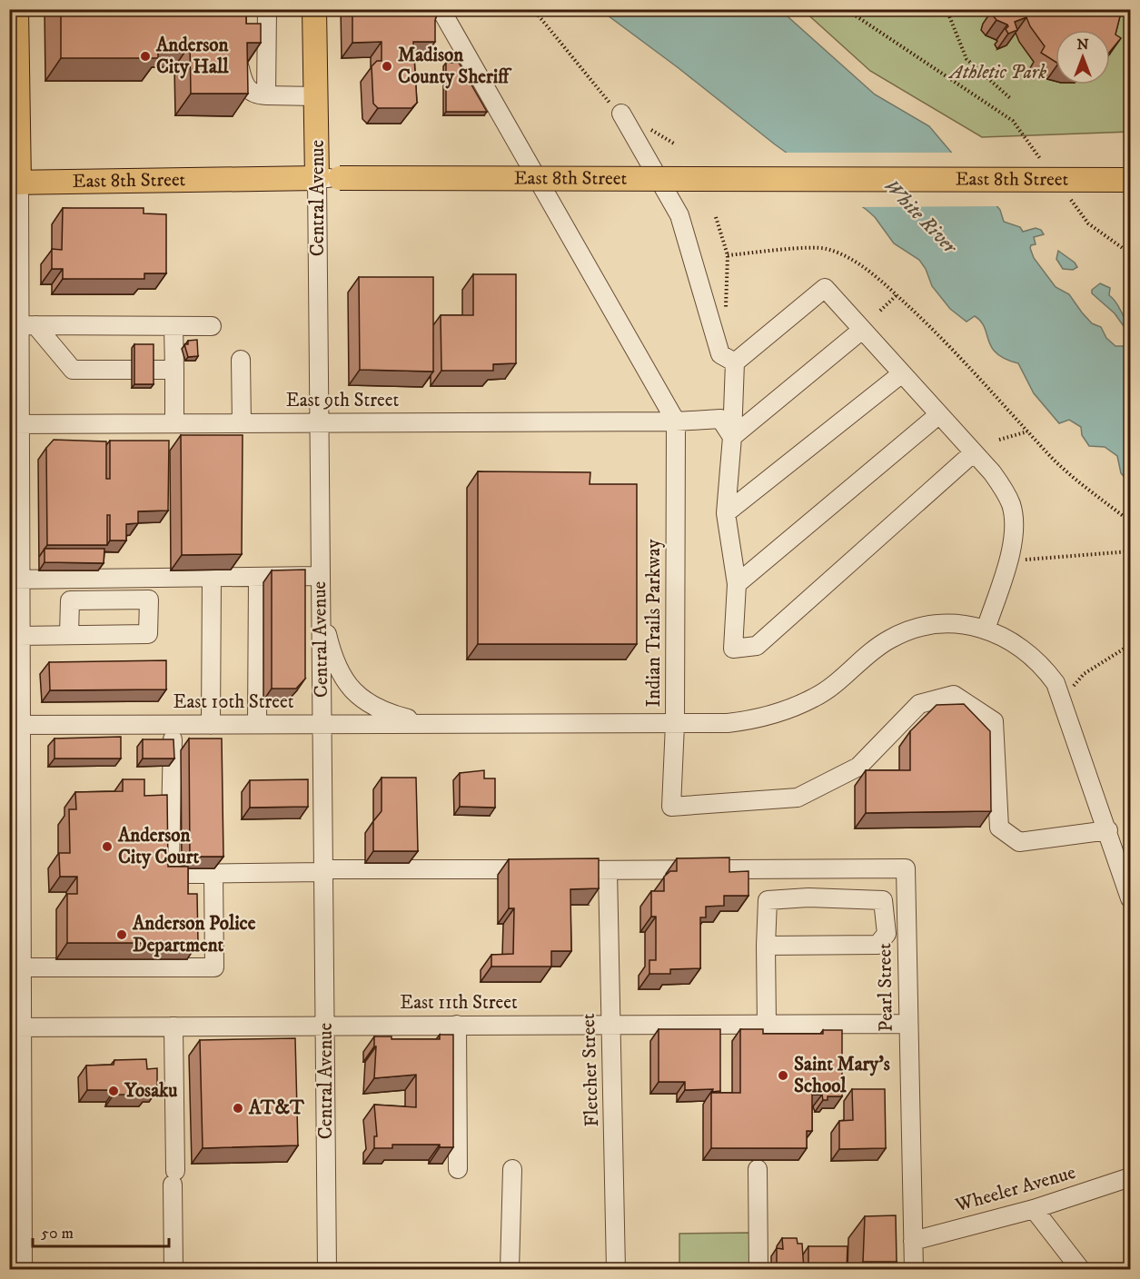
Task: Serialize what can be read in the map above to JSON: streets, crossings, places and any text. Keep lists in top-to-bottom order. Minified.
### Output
{"streets":{"main road":["East 8th Street","Central Avenue"],"street":["East 9th Street","Indian Trails Parkway","East 10th Street","Pearl Street","East 11th Street","Fletcher Street","Wheeler Avenue"]},"crossings":[["East 8th Street","Central Avenue"],["Central Avenue","East 9th Street"],["Central Avenue","East 10th Street"],["Central Avenue","East 11th Street"],["East 9th Street","Indian Trails Parkway"],["Indian Trails Parkway","East 10th Street"],["Pearl Street","East 11th Street"],["Pearl Street","Fletcher Street"],["Pearl Street","Wheeler Avenue"],["East 11th Street","Fletcher Street"]],"water":["White River"],"parks":["Athletic Park"],"places":["Anderson City Hall","Madison County Sheriff","Anderson City Court","Anderson Police Department","Saint Mary's School","Yosaku","AT&T"],"scale_bar":"50 m","north":"top"}
